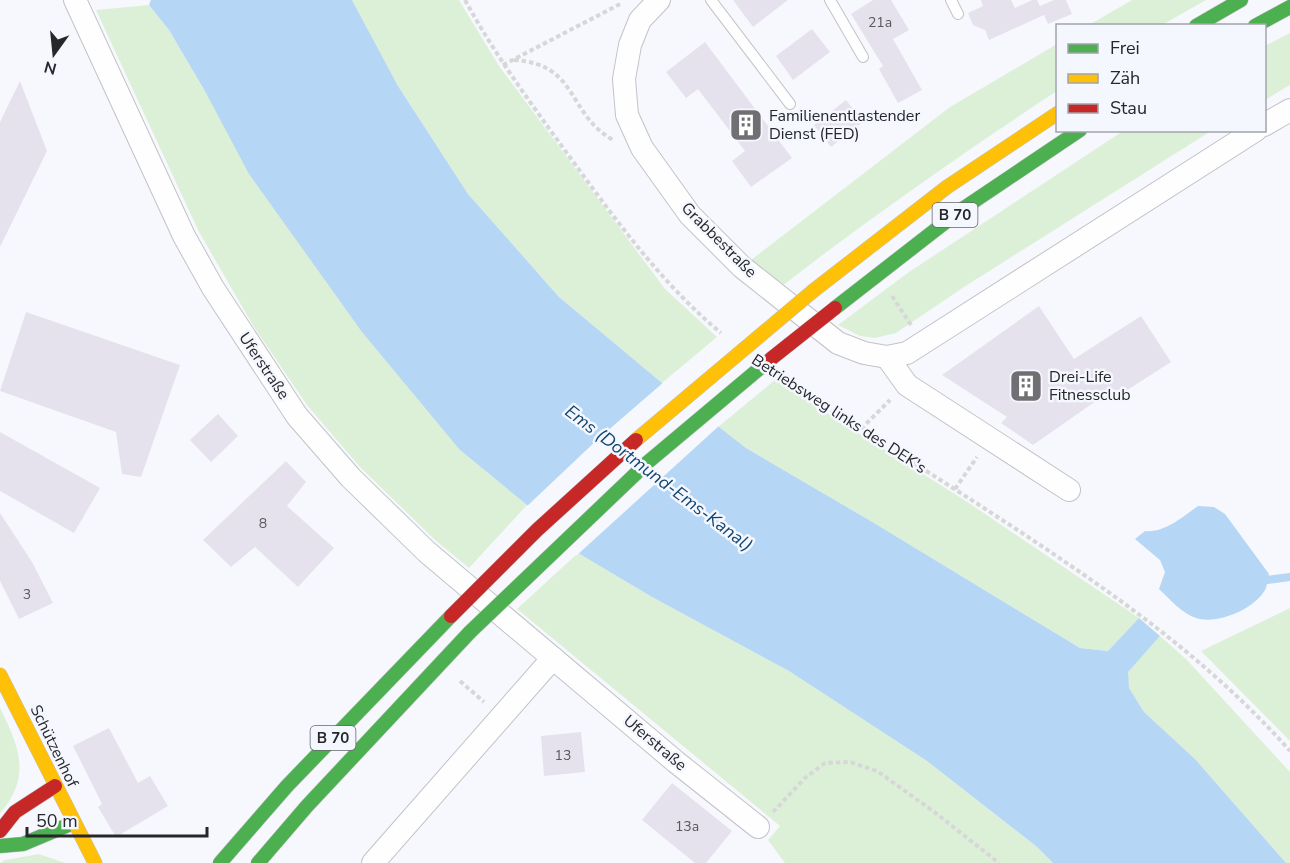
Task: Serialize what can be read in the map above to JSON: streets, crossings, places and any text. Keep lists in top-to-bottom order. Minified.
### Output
{"streets":{"main road":["B 70","Schützenhof"],"street":["Grabbestraße","Uferstraße"],"path":["Betriebsweg links des DEK's"]},"water":["Ems (Dortmund-Ems-Kanal)"],"places":{"building":["Familienentlastender Dienst (FED)","Drei-Life Fitnessclub"]},"house_numbers":["21a","8","3","13","13a"],"legend":["Frei","Zäh","Stau"],"scale_bar":"50 m","north":"bottom"}
